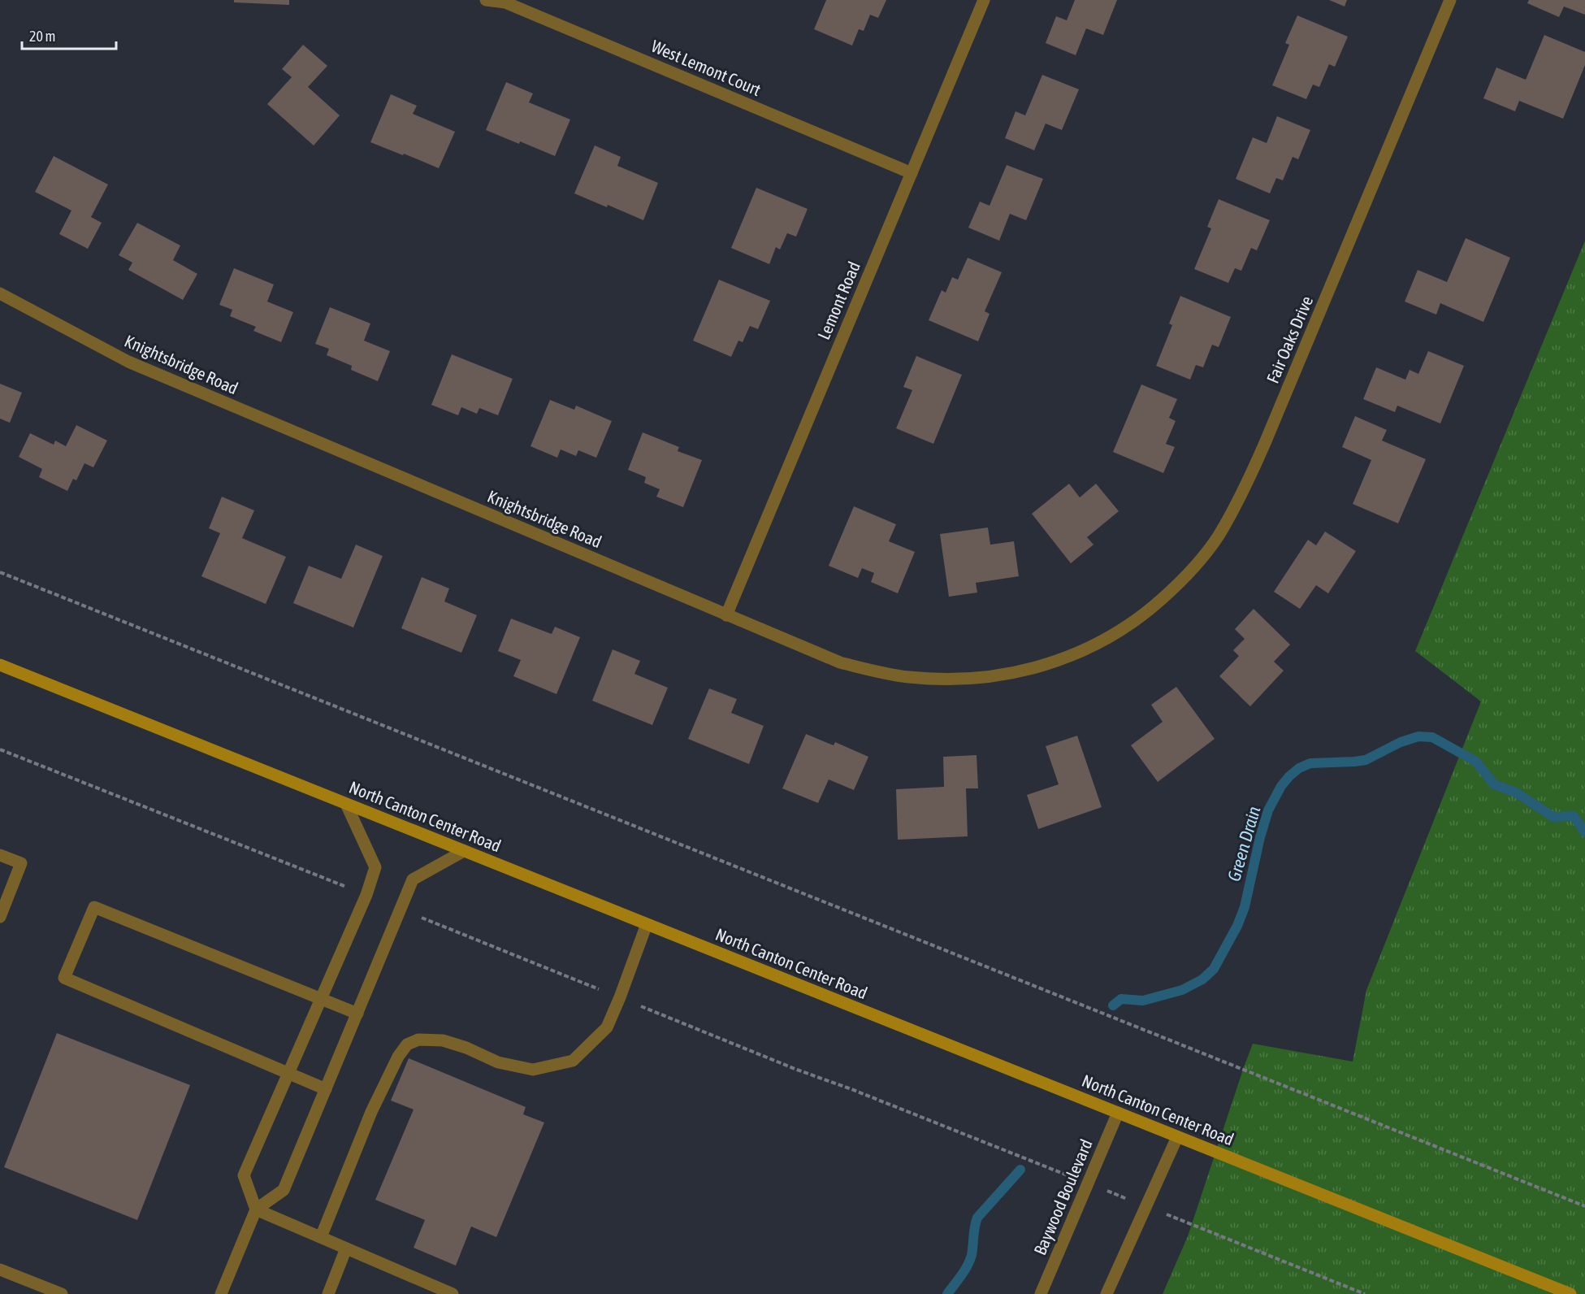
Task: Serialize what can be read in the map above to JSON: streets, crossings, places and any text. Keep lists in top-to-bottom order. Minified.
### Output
{"streets":{"main road":["North Canton Center Road"],"street":["West Lemont Court","Lemont Road","Fair Oaks Drive","Knightsbridge Road","Baywood Boulevard"]},"crossings":[["West Lemont Court","Lemont Road"],["Lemont Road","Knightsbridge Road"],["Fair Oaks Drive","Knightsbridge Road"],["North Canton Center Road","Baywood Boulevard"]],"water":["Green Drain"],"scale_bar":"20 m"}
